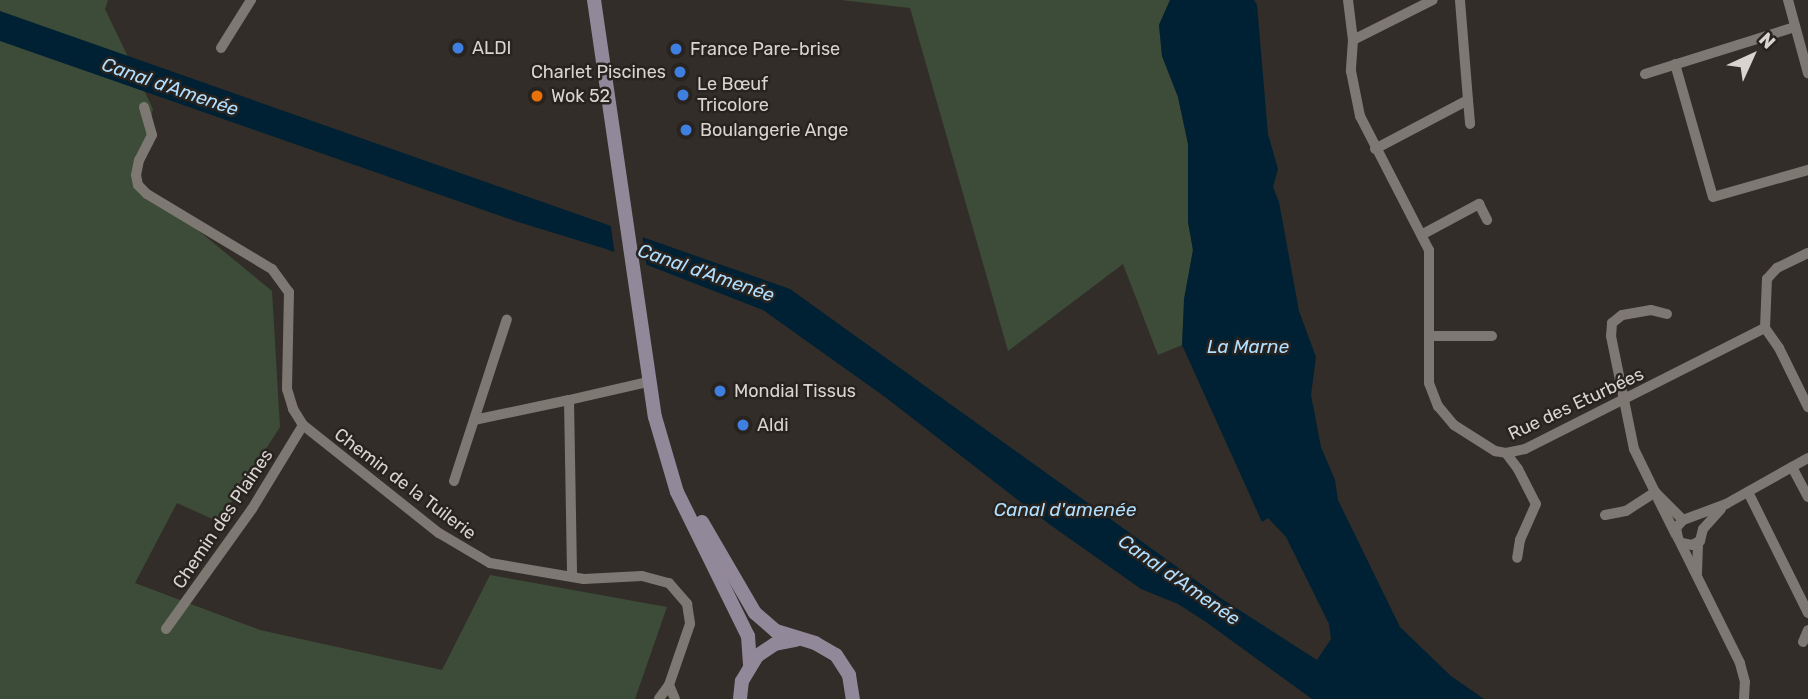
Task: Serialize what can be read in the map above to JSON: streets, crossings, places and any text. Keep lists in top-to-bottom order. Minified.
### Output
{"streets":{"street":["Rue des Eturbées","Chemin de la Tuilerie","Chemin des Plaines"]},"crossings":[["Chemin de la Tuilerie","Chemin des Plaines"]],"water":["Canal d'Amenée","La Marne","Canal d'amenée"],"places":["ALDI","France Pare-brise","Charlet Piscines","Le Bœuf Tricolore","Wok 52","Boulangerie Ange","Mondial Tissus","Aldi"],"north":"top right"}
